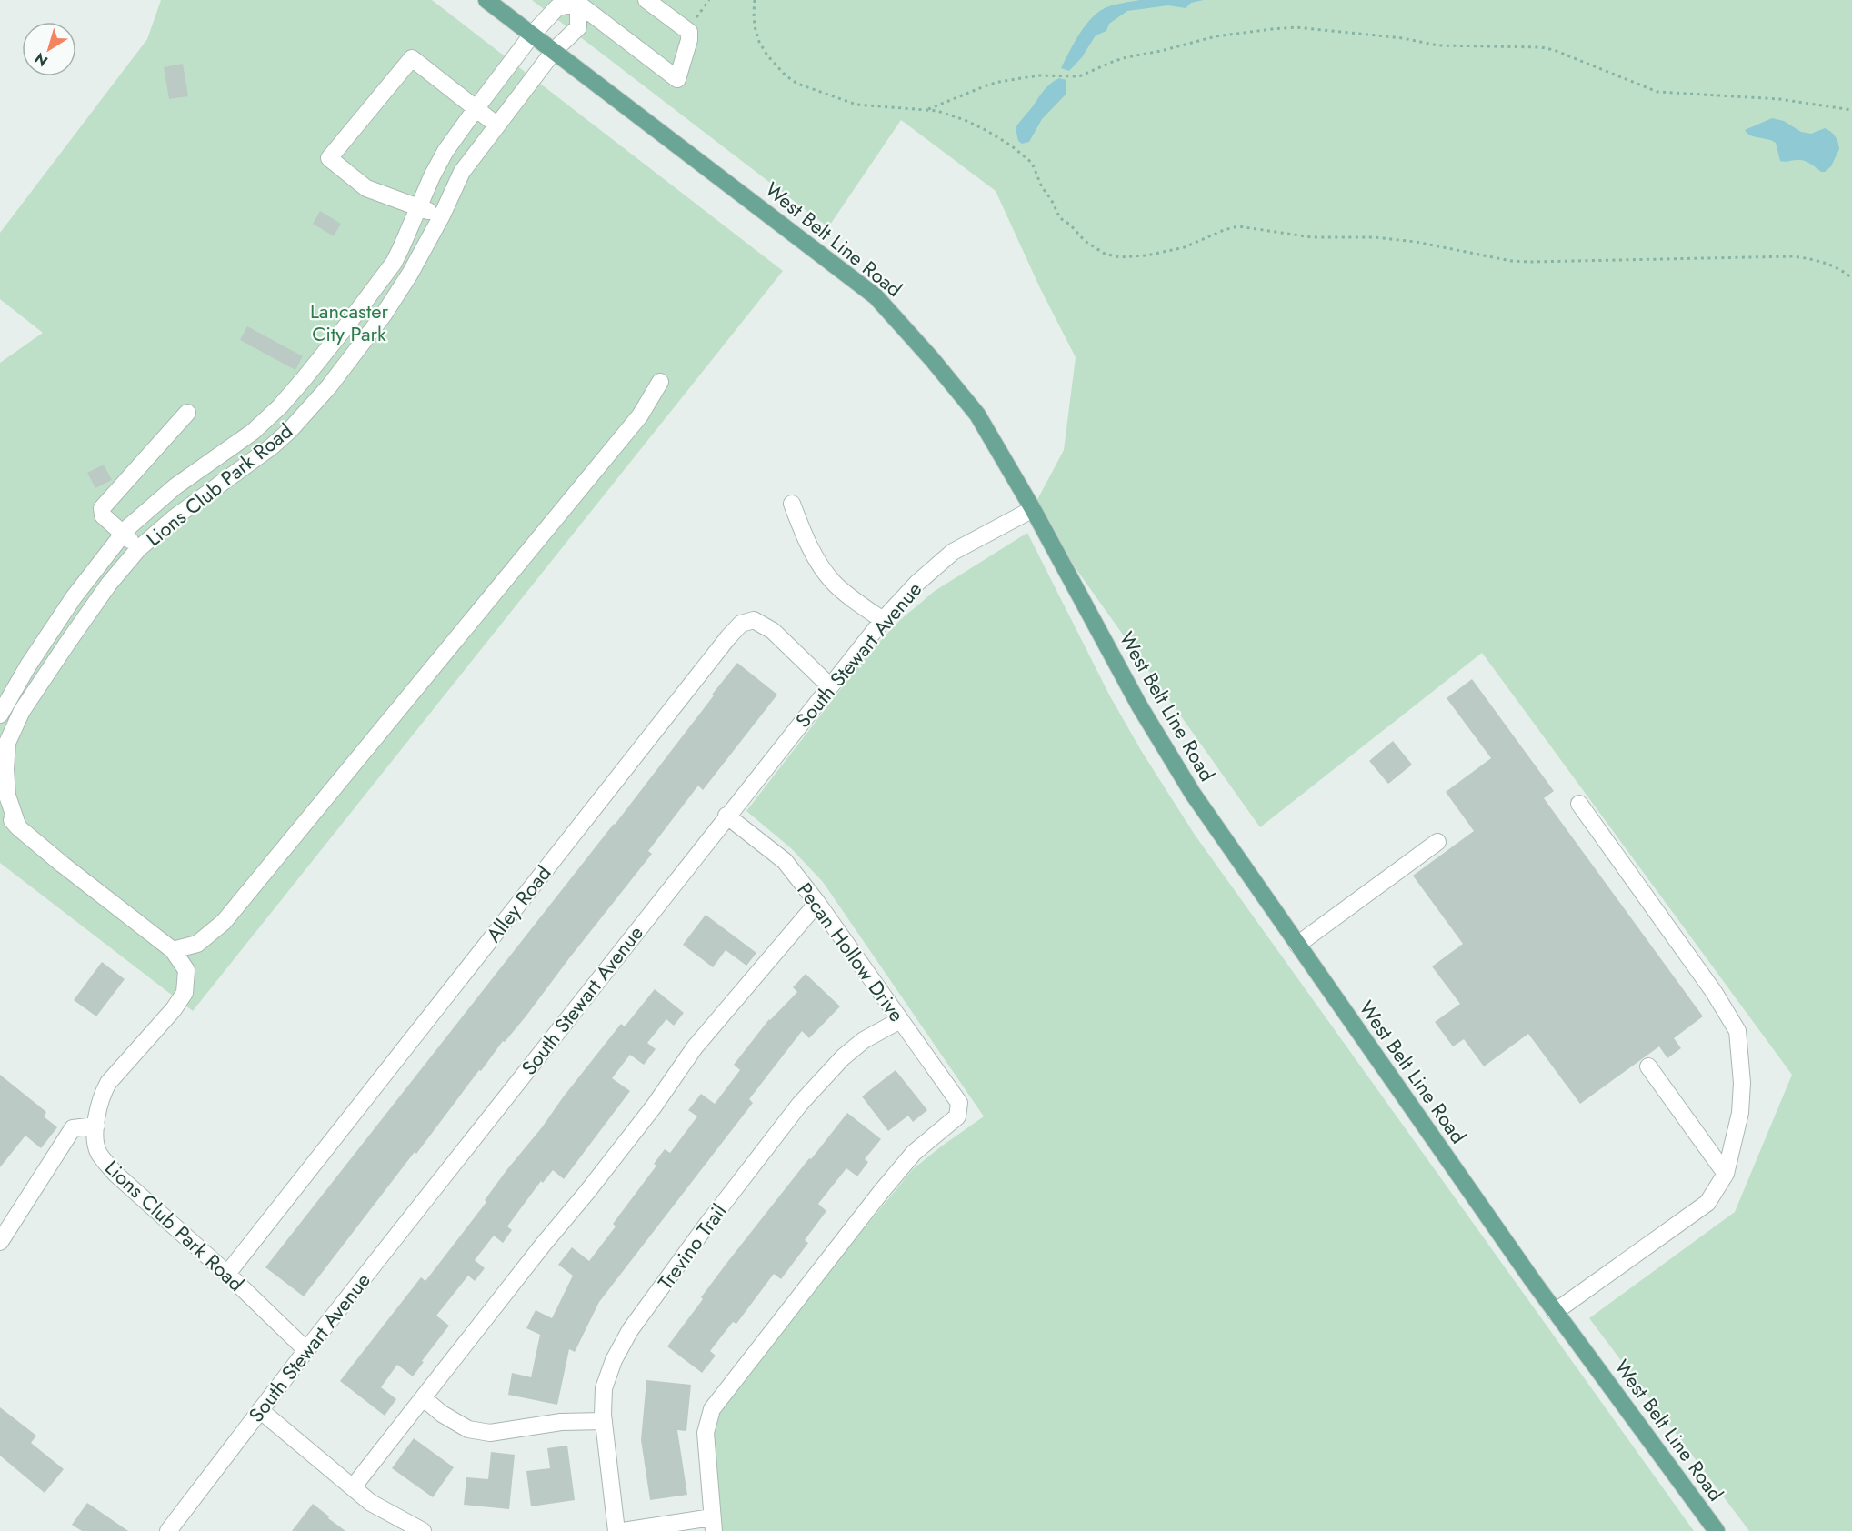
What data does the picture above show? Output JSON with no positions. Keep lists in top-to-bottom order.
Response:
{
  "streets": {
    "main road": ["West Belt Line Road"],
    "street": [
      "Lions Club Park Road",
      "South Stewart Avenue",
      "Alley Road",
      "Pecan Hollow Drive",
      "Trevino Trail"
    ]
  },
  "crossings": [
    ["West Belt Line Road", "Lions Club Park Road"],
    ["West Belt Line Road", "South Stewart Avenue"],
    ["Lions Club Park Road", "South Stewart Avenue"],
    ["Lions Club Park Road", "Alley Road"],
    ["South Stewart Avenue", "Alley Road"],
    ["South Stewart Avenue", "Pecan Hollow Drive"],
    ["Pecan Hollow Drive", "Trevino Trail"]
  ],
  "parks": ["Lancaster City Park"],
  "north": "bottom left"
}
